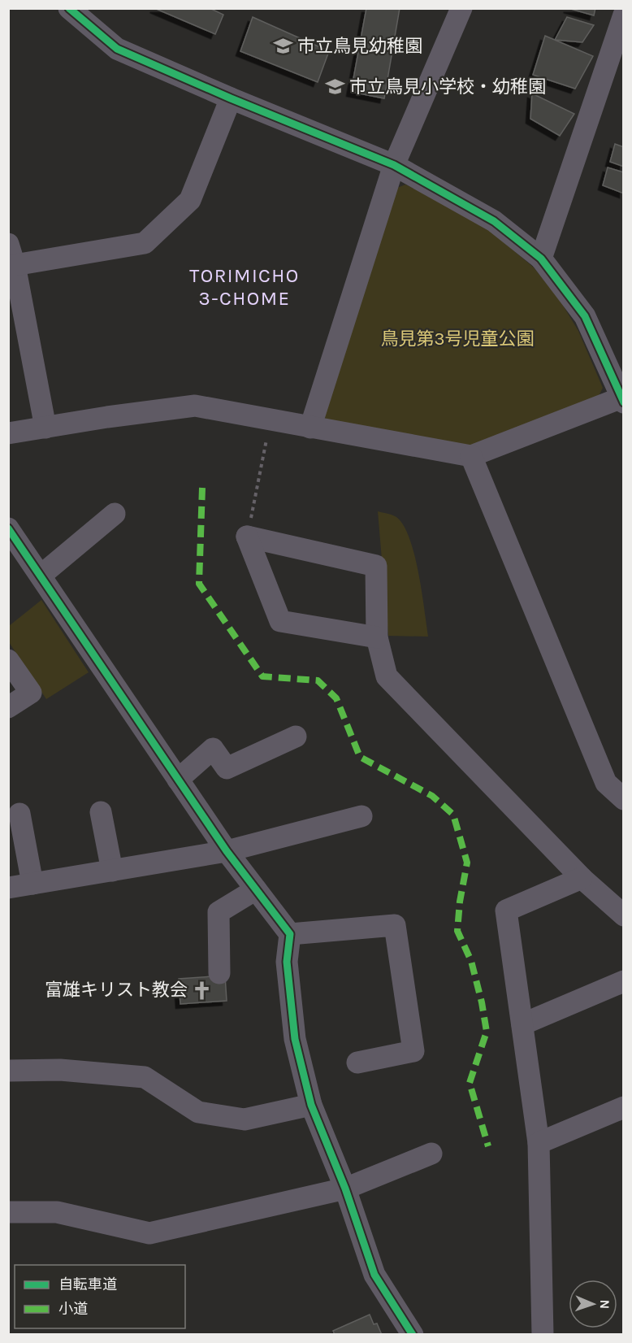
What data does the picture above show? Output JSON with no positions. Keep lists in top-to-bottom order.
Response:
{
  "districts": ["TORIMICHO 3-CHOME"],
  "parks": ["鳥見第3号児童公園"],
  "places": {
    "school or university": ["市立鳥見幼稚園", "市立鳥見小学校・幼稚園"],
    "church": ["富雄キリスト教会"]
  },
  "legend": ["自転車道", "小道"],
  "north": "right"
}
